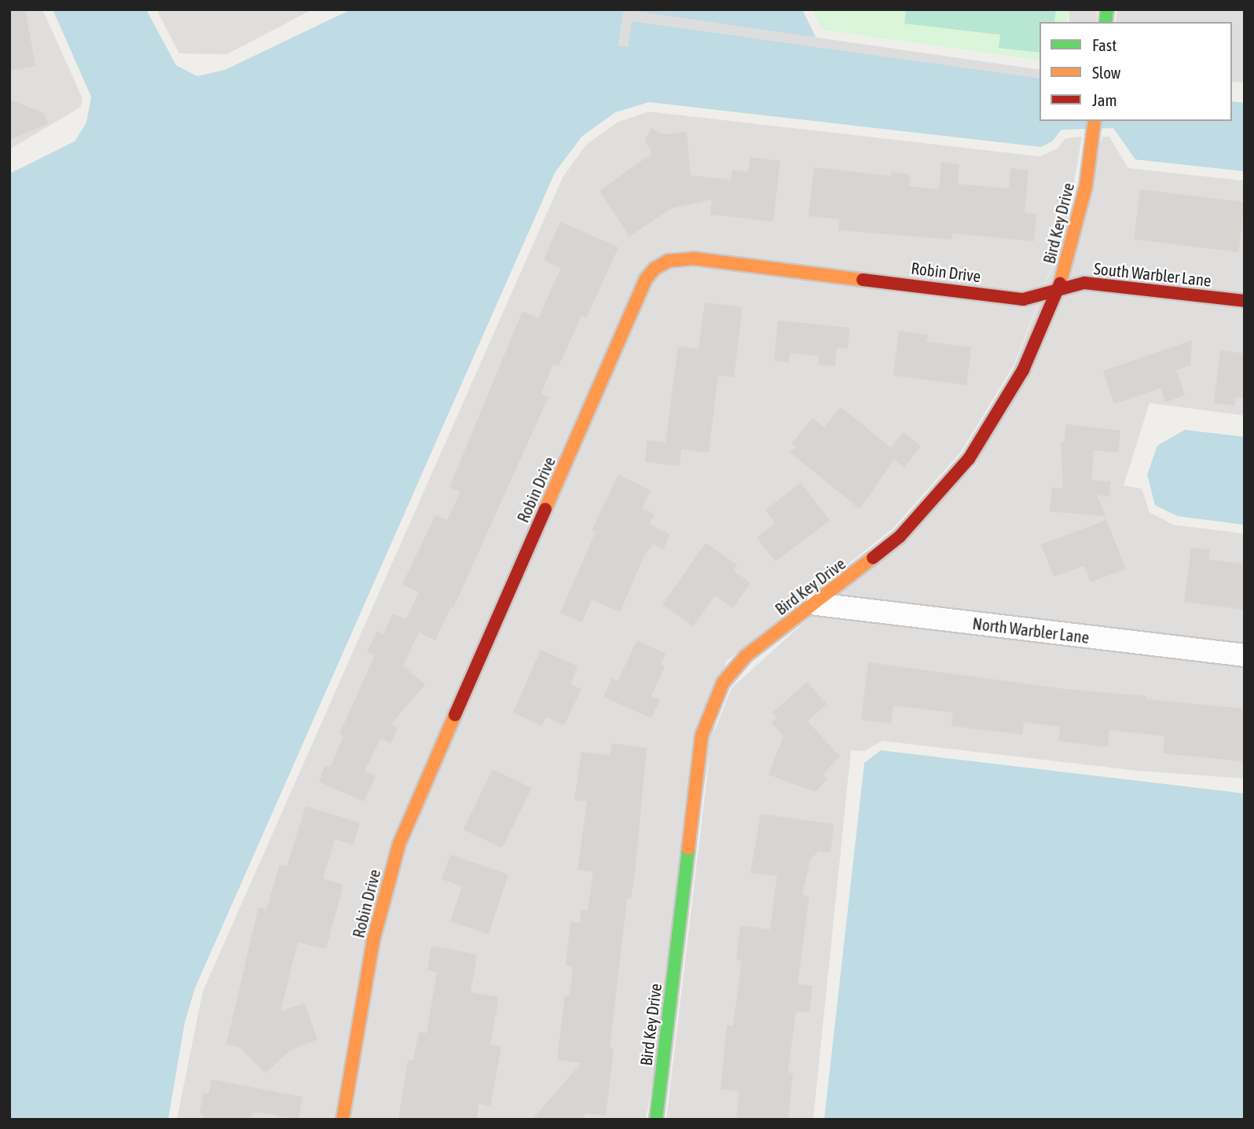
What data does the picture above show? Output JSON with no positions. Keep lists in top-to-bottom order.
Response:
{
  "streets": {
    "street": [
      "Bird Key Drive",
      "Robin Drive",
      "South Warbler Lane",
      "North Warbler Lane"
    ]
  },
  "crossings": [
    ["Bird Key Drive", "Robin Drive"],
    ["Bird Key Drive", "South Warbler Lane"],
    ["Bird Key Drive", "North Warbler Lane"],
    ["Robin Drive", "South Warbler Lane"]
  ],
  "legend": ["Fast", "Slow", "Jam"]
}
